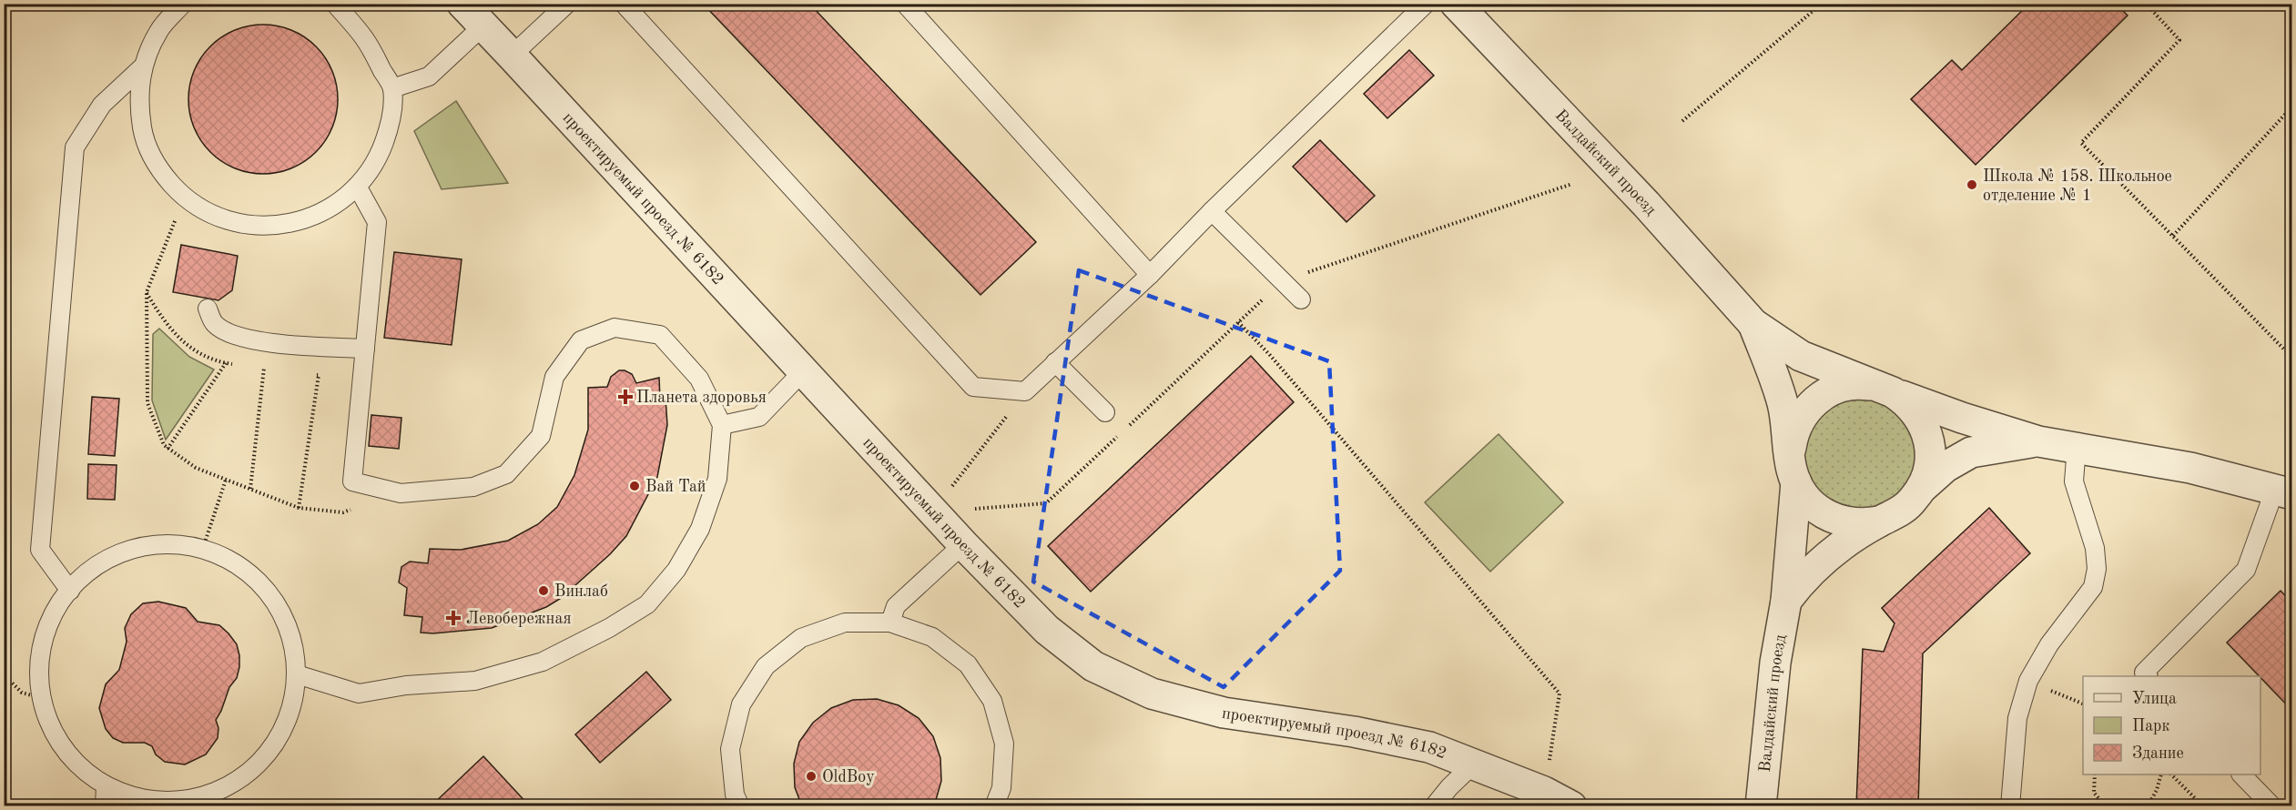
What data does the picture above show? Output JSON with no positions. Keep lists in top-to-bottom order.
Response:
{
  "streets": {
    "street": ["Валдайский проезд", "проектируемый проезд № 6182"]
  },
  "places": {
    "other": [
      "Школа № 158. Школьное отделение № 1",
      "Вай Тай",
      "Винлаб",
      "OldBoy"
    ],
    "health": ["Планета здоровья", "Левобережная"]
  },
  "legend": ["Улица", "Парк", "Здание"]
}
